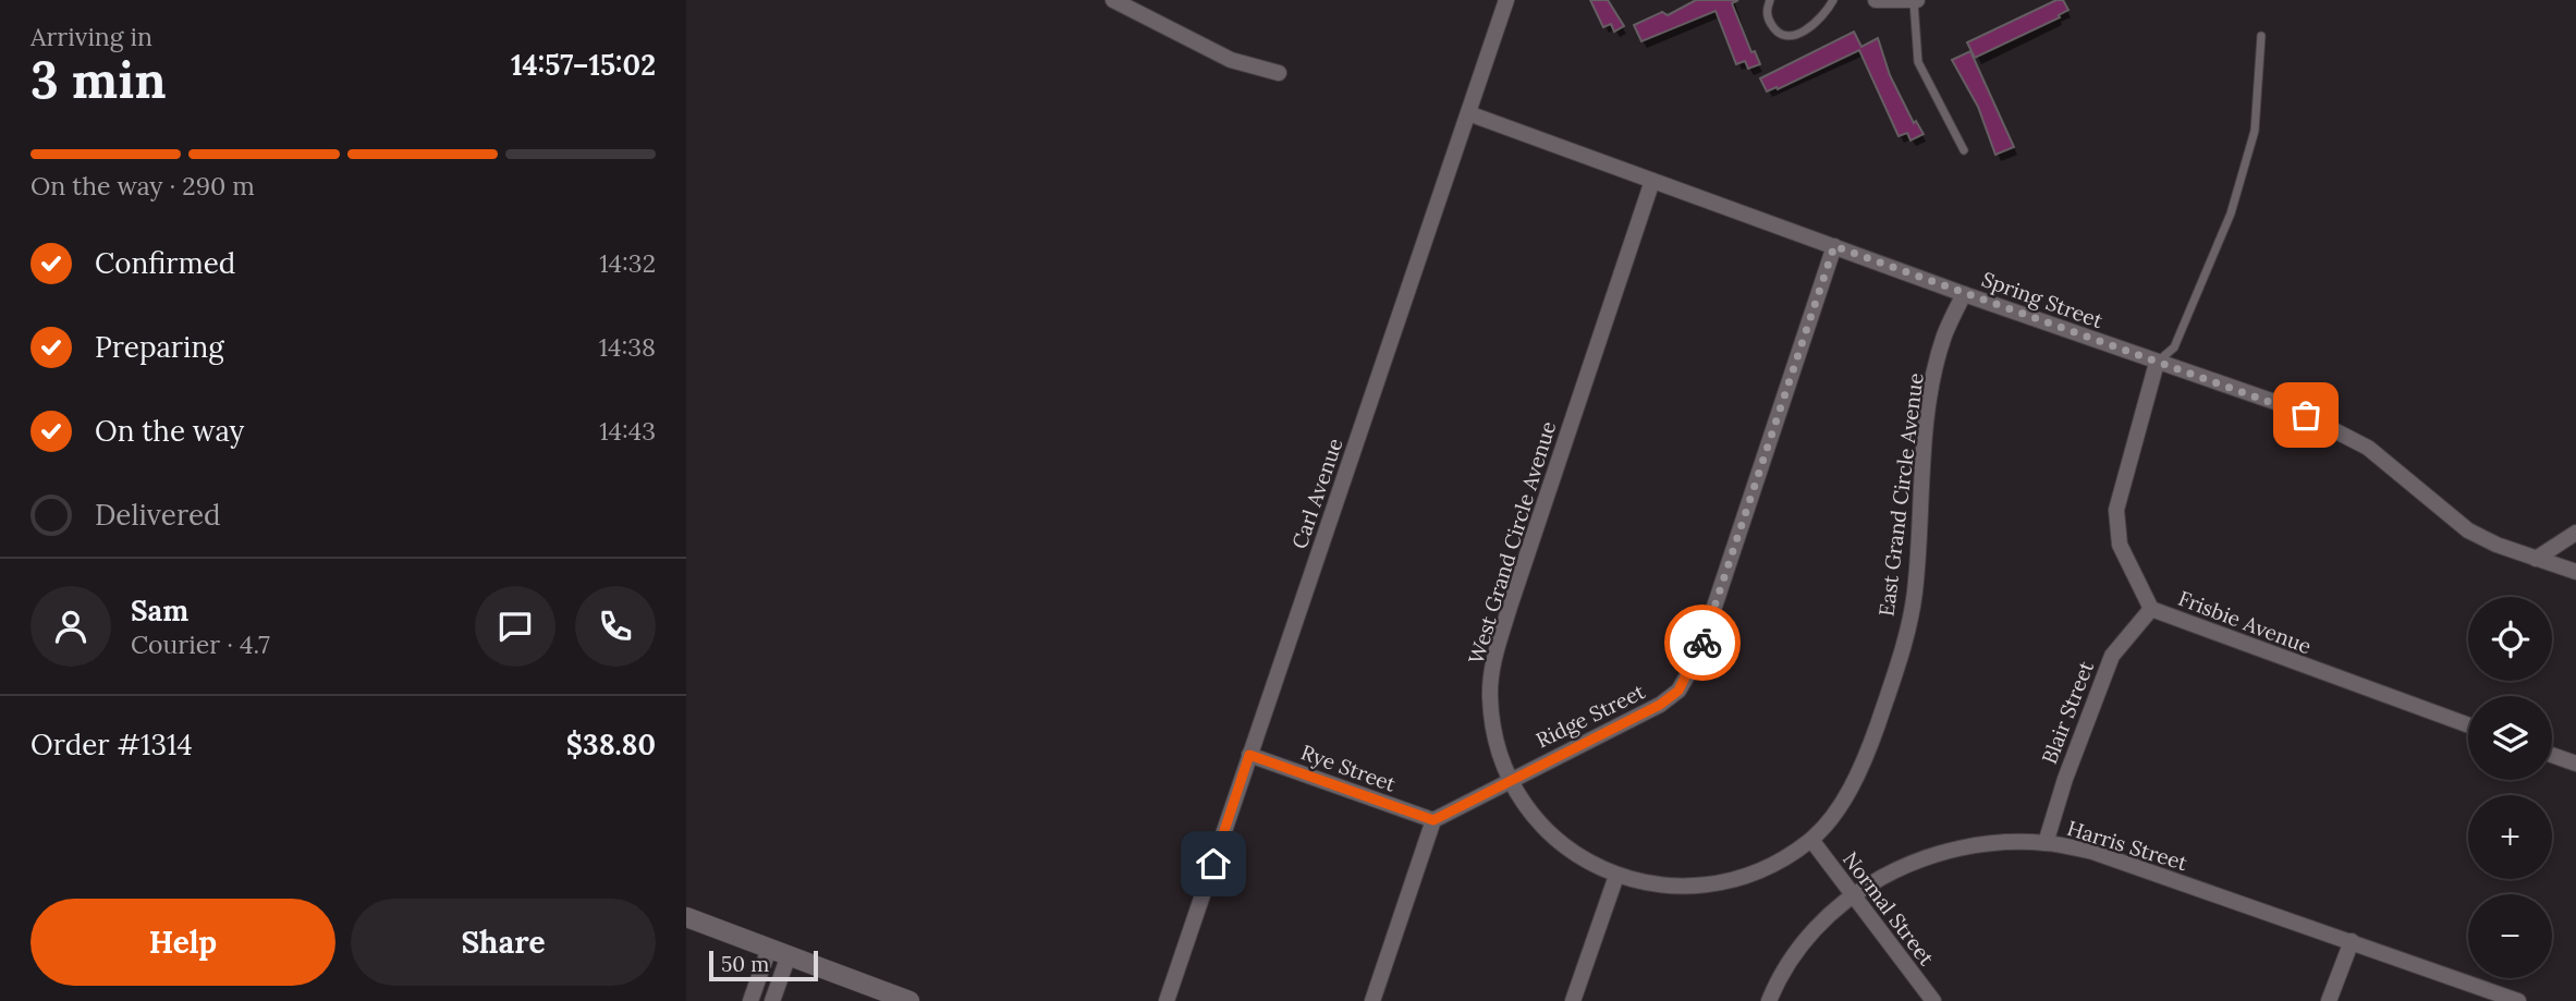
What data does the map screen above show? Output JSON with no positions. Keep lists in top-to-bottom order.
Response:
{
  "streets": {
    "street": [
      "Spring Street",
      "Carl Avenue",
      "East Grand Circle Avenue",
      "West Grand Circle Avenue",
      "Frisbie Avenue",
      "Blair Street",
      "Ridge Street",
      "Rye Street",
      "Harris Street",
      "Normal Street"
    ]
  },
  "crossings": [
    ["Spring Street", "Carl Avenue"],
    ["Spring Street", "East Grand Circle Avenue"],
    ["Spring Street", "West Grand Circle Avenue"],
    ["Spring Street", "Frisbie Avenue"],
    ["Spring Street", "Ridge Street"],
    ["Carl Avenue", "Rye Street"],
    ["East Grand Circle Avenue", "West Grand Circle Avenue"],
    ["East Grand Circle Avenue", "Normal Street"],
    ["West Grand Circle Avenue", "Ridge Street"],
    ["Frisbie Avenue", "Blair Street"],
    ["Blair Street", "Harris Street"],
    ["Ridge Street", "Rye Street"],
    ["Harris Street", "Normal Street"]
  ],
  "scale_bar": "50 m",
  "page": {
    "heading": ["3 min", "Arriving in", "14:57–15:02"],
    "panel": [
      "Sam",
      "Courier · 4.7",
      "Order #1314",
      "$38.80"
    ],
    "bar": "On the way · 290 m",
    "list": [
      ["Confirmed", "14:32"],
      ["Preparing", "14:38"],
      ["On the way", "14:43"],
      "Delivered"
    ],
    "map_buttons": ["+", "−"],
    "buttons": ["Help", "Share"],
    "scale": "50 m"
  }
}
